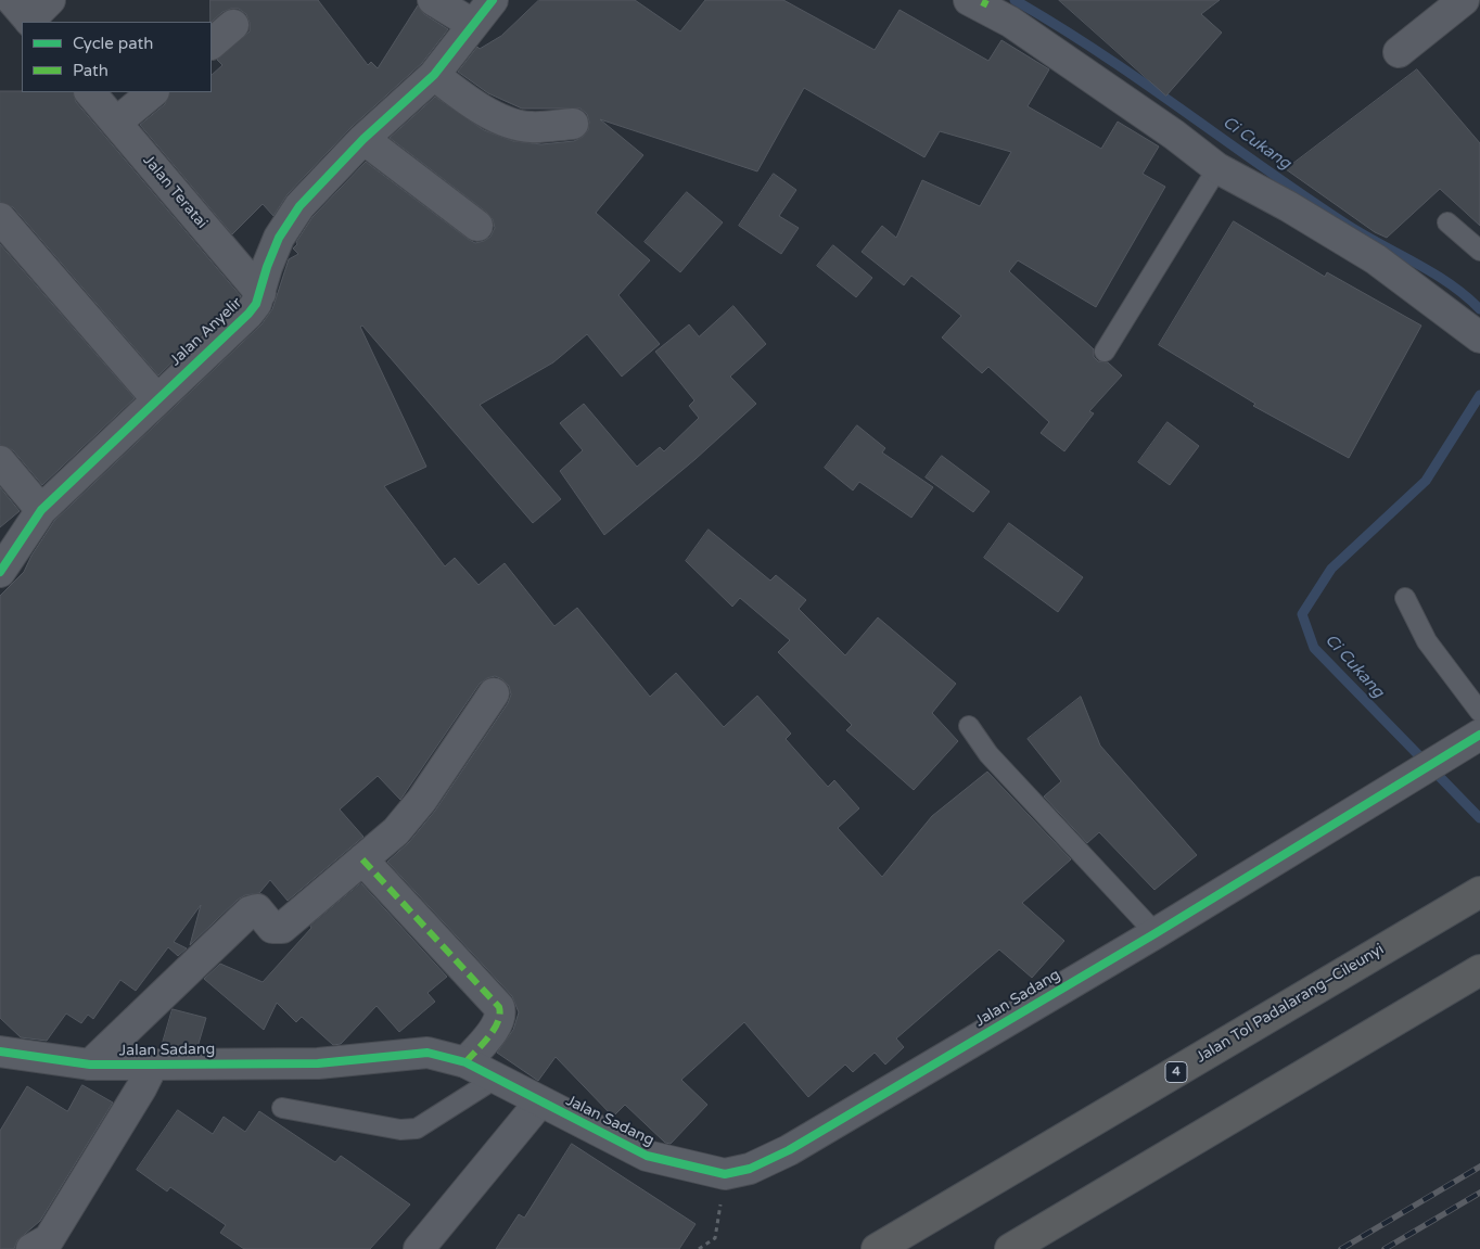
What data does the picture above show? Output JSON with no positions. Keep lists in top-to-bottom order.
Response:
{
  "streets": {
    "highway": ["Jalan Tol Padalarang–Cileunyi", "4"],
    "street": ["Jalan Teratai", "Jalan Anyelir", "Jalan Sadang"]
  },
  "crossings": [
    ["Jalan Teratai", "Jalan Anyelir"]
  ],
  "water": ["Ci Cukang"],
  "legend": ["Cycle path", "Path"]
}
